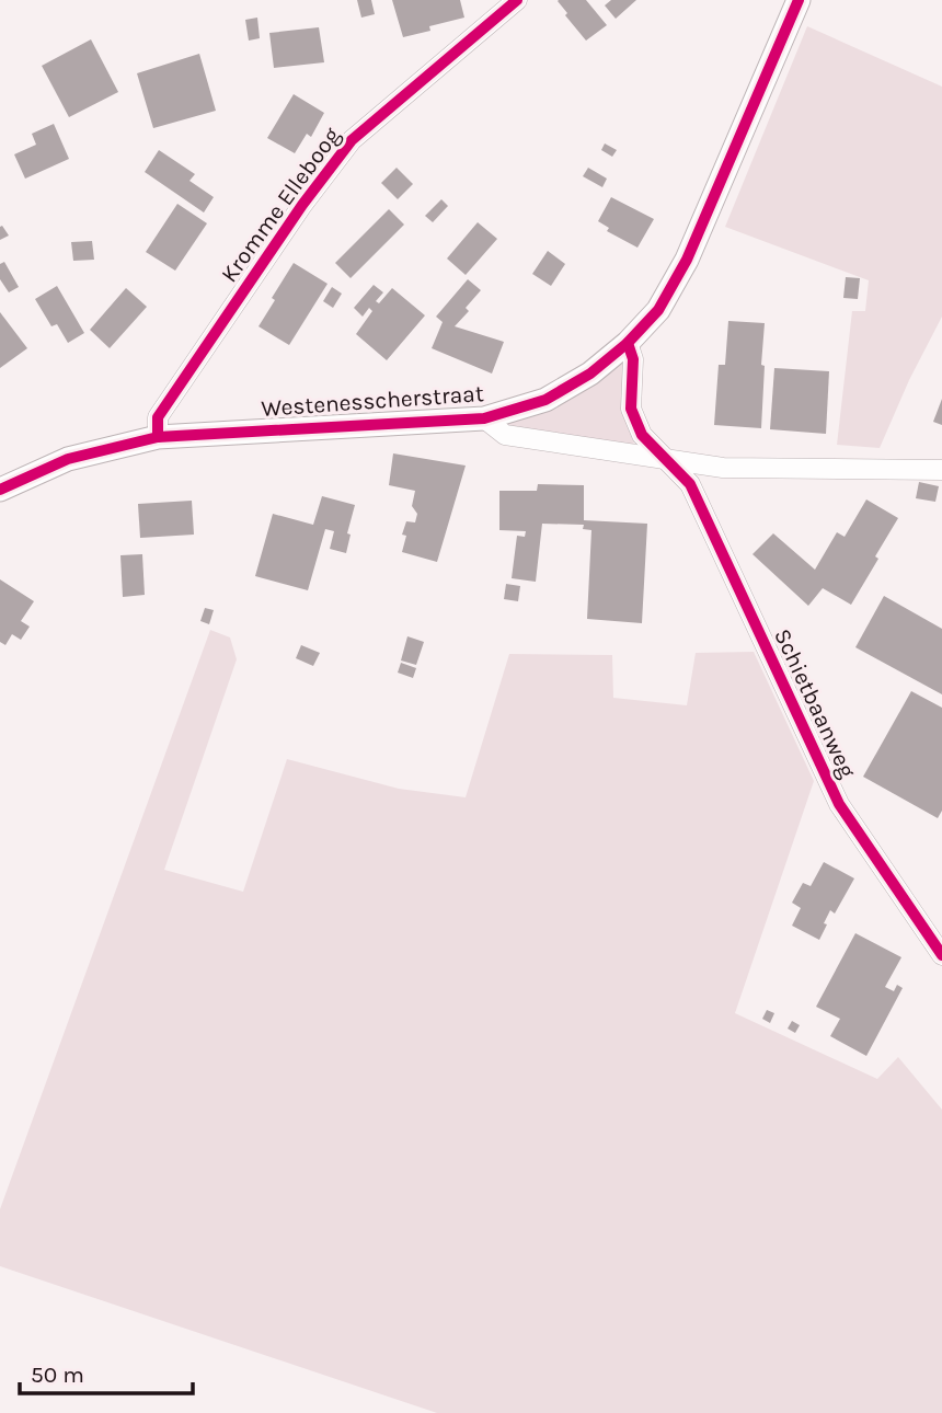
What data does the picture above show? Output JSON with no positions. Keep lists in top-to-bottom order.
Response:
{
  "streets": {
    "street": ["Kromme Elleboog", "Westenesscherstraat", "Schietbaanweg"]
  },
  "crossings": [
    ["Kromme Elleboog", "Westenesscherstraat"],
    ["Westenesscherstraat", "Schietbaanweg"]
  ],
  "scale_bar": "50 m"
}
